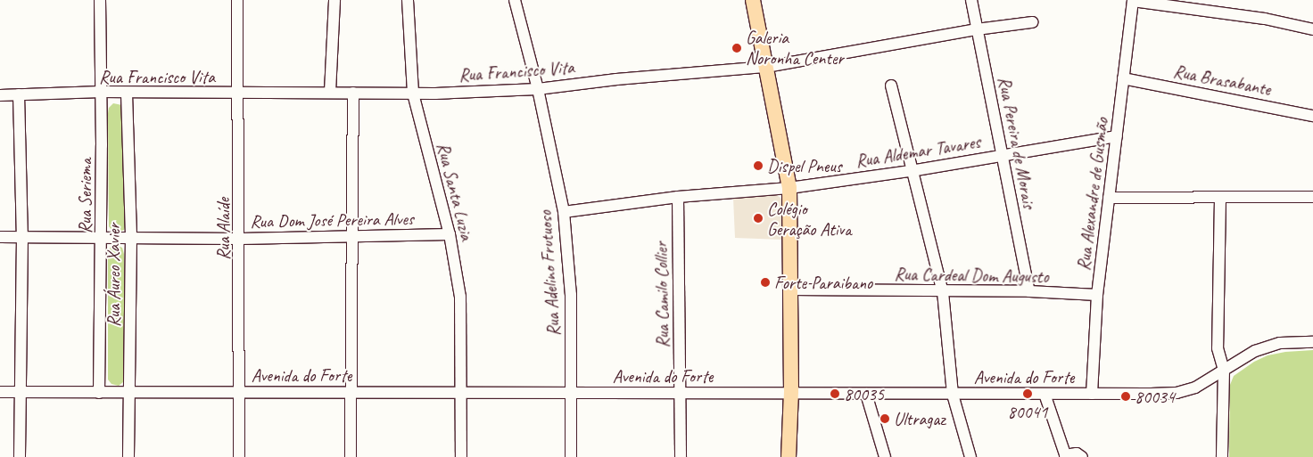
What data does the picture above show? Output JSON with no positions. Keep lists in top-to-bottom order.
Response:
{
  "streets": {
    "street": [
      "Rua Francisco Vita",
      "Rua Brasabante",
      "Rua Pereira de Morais",
      "Rua Aldemar Tavares",
      "Rua Santa Luzia",
      "Rua Alexandre de Gusmão",
      "Rua Seriema",
      "Rua Dom José Pereira Alves",
      "Rua Alaíde",
      "Rua Adelino Frutuoso",
      "Rua Áureo Xavier",
      "Rua Cardeal Dom Augusto",
      "Rua Camilo Collier",
      "Avenida do Forte"
    ]
  },
  "crossings": [
    ["Rua Francisco Vita", "Rua Pereira de Morais"],
    ["Rua Francisco Vita", "Rua Santa Luzia"],
    ["Rua Francisco Vita", "Rua Seriema"],
    ["Rua Francisco Vita", "Rua Alaíde"],
    ["Rua Francisco Vita", "Rua Adelino Frutuoso"],
    ["Rua Francisco Vita", "Rua Áureo Xavier"],
    ["Rua Brasabante", "Rua Alexandre de Gusmão"],
    ["Rua Pereira de Morais", "Rua Aldemar Tavares"],
    ["Rua Pereira de Morais", "Rua Cardeal Dom Augusto"],
    ["Rua Aldemar Tavares", "Rua Alexandre de Gusmão"],
    ["Rua Aldemar Tavares", "Rua Adelino Frutuoso"],
    ["Rua Aldemar Tavares", "Rua Camilo Collier"],
    ["Rua Santa Luzia", "Rua Dom José Pereira Alves"],
    ["Rua Santa Luzia", "Avenida do Forte"],
    ["Rua Alexandre de Gusmão", "Rua Cardeal Dom Augusto"],
    ["Rua Alexandre de Gusmão", "Avenida do Forte"],
    ["Rua Seriema", "Rua Dom José Pereira Alves"],
    ["Rua Seriema", "Avenida do Forte"],
    ["Rua Dom José Pereira Alves", "Rua Alaíde"],
    ["Rua Dom José Pereira Alves", "Rua Áureo Xavier"],
    ["Rua Alaíde", "Avenida do Forte"],
    ["Rua Adelino Frutuoso", "Avenida do Forte"],
    ["Rua Áureo Xavier", "Avenida do Forte"],
    ["Rua Camilo Collier", "Avenida do Forte"]
  ],
  "places": [
    "Galeria Noronha Center",
    "Dispel Pneus",
    "Colégio Geração Ativa",
    "Forte Paraibano",
    "80035",
    "80041",
    "80034",
    "Ultragaz"
  ]
}
